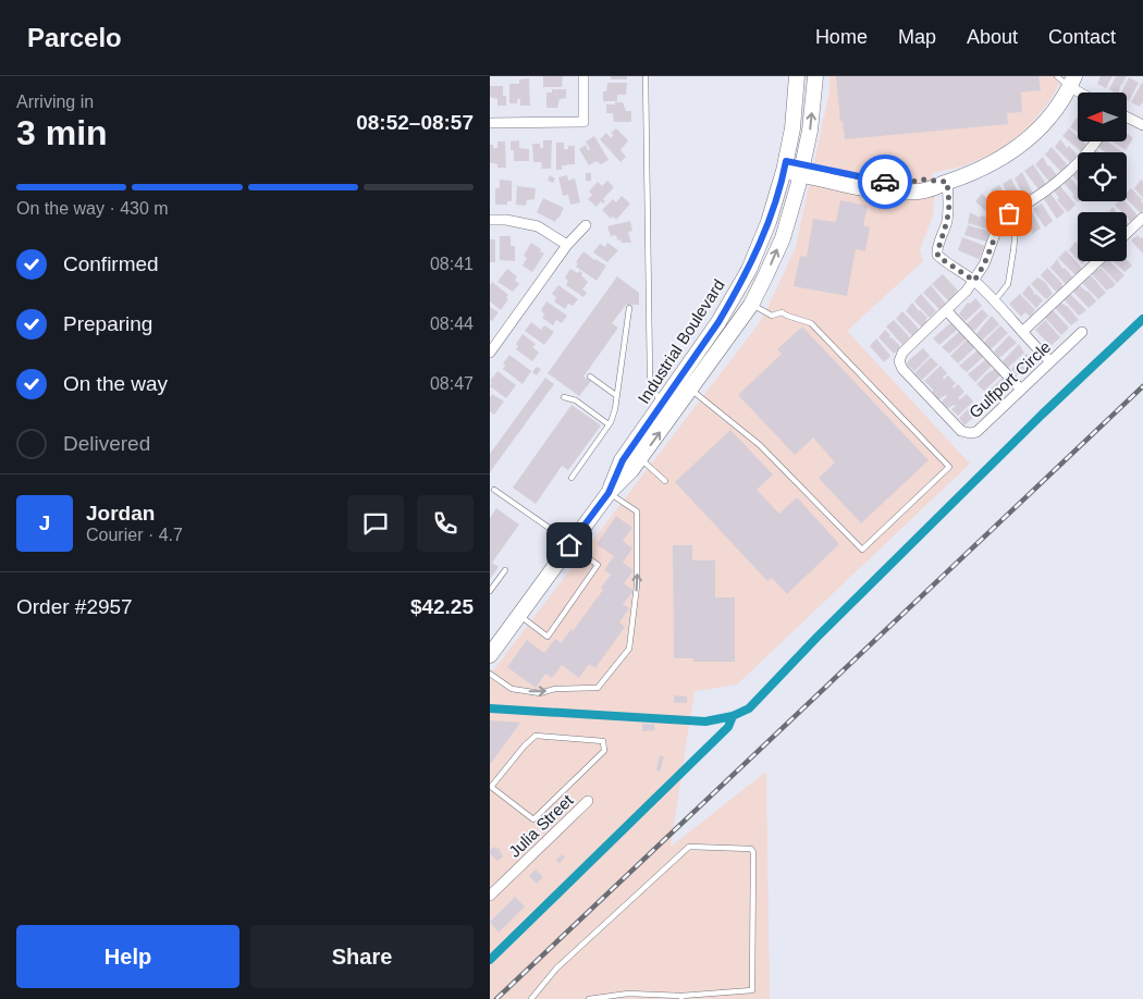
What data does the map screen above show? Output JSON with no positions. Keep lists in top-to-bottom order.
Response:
{
  "streets": {
    "main road": ["Industrial Boulevard"],
    "street": ["Gulfport Circle", "Julia Street"]
  },
  "north": "left",
  "page": {
    "header": "Parcelo",
    "nav": [
      "Home",
      "Map",
      "About",
      "Contact"
    ],
    "heading": ["3 min", "Arriving in", "08:52–08:57"],
    "panel": [
      "Jordan",
      "Courier · 4.7",
      "Order #2957",
      "$42.25"
    ],
    "bar": "On the way · 430 m",
    "list": [
      ["Confirmed", "08:41"],
      ["Preparing", "08:44"],
      ["On the way", "08:47"],
      "Delivered"
    ],
    "round": "J",
    "buttons": ["Help", "Share"]
  }
}
